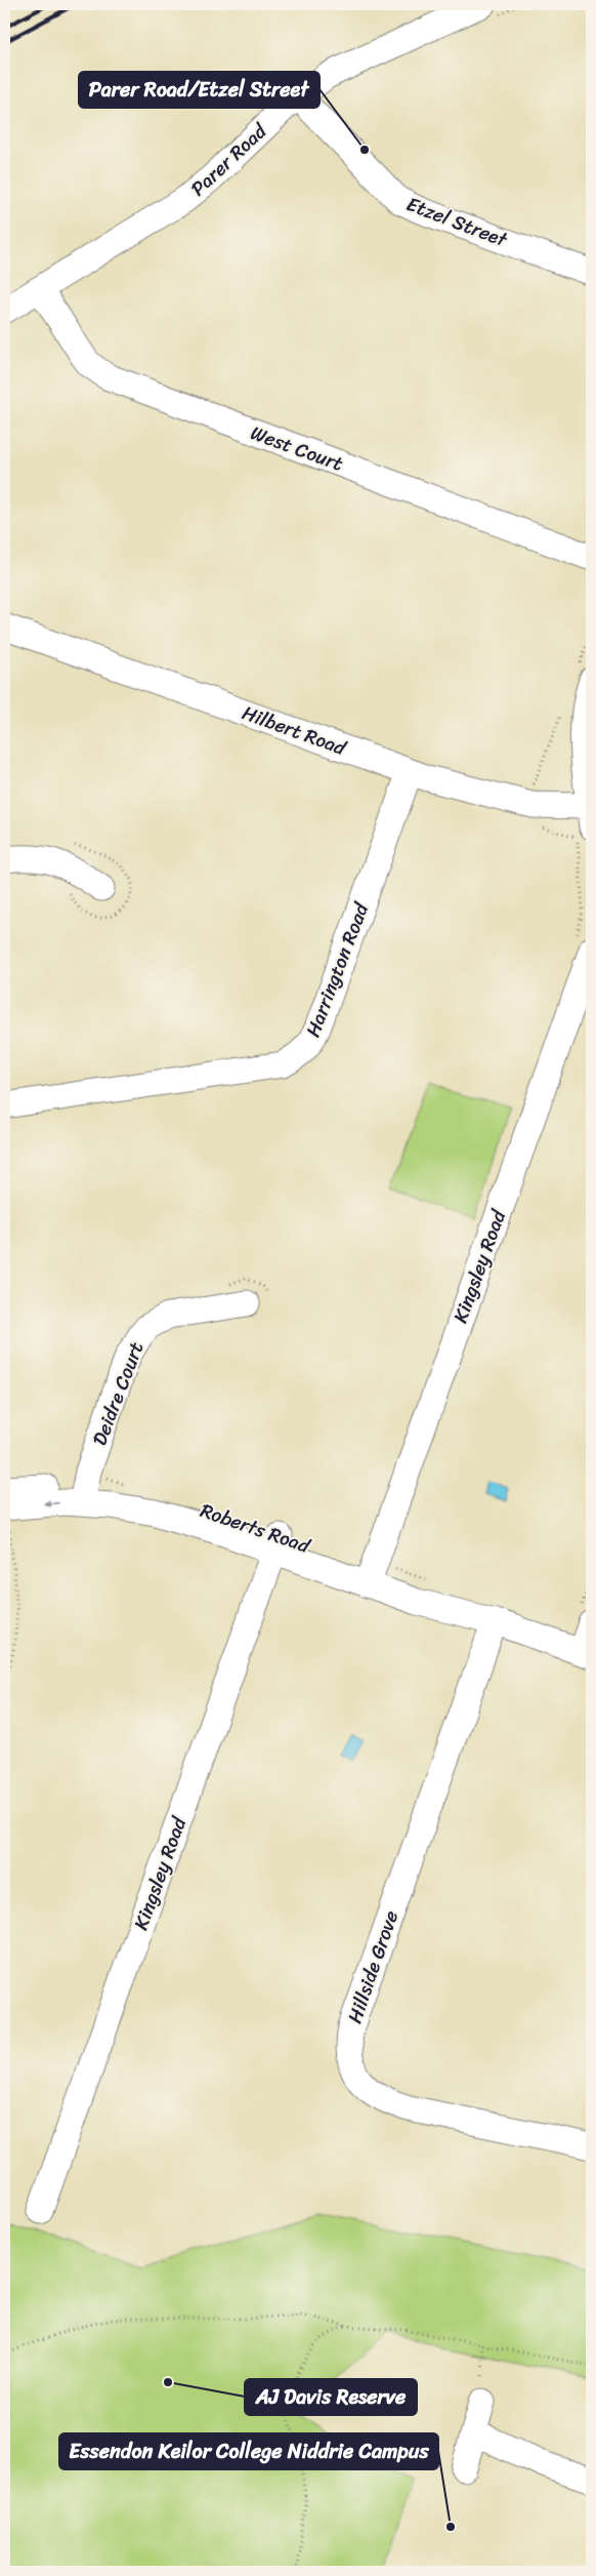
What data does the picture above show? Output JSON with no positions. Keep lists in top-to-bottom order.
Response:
{
  "streets": {
    "street": [
      "Parer Road",
      "Etzel Street",
      "West Court",
      "Hilbert Road",
      "Harrington Road",
      "Kingsley Road",
      "Deidre Court",
      "Roberts Road",
      "Hillside Grove"
    ]
  },
  "crossings": [
    ["Parer Road", "Etzel Street"],
    ["Parer Road", "West Court"],
    ["Hilbert Road", "Harrington Road"],
    ["Kingsley Road", "Roberts Road"],
    ["Deidre Court", "Roberts Road"],
    ["Roberts Road", "Hillside Grove"]
  ],
  "places": ["Parer Road/Etzel Street", "AJ Davis Reserve", "Essendon Keilor College Niddrie Campus"]
}
